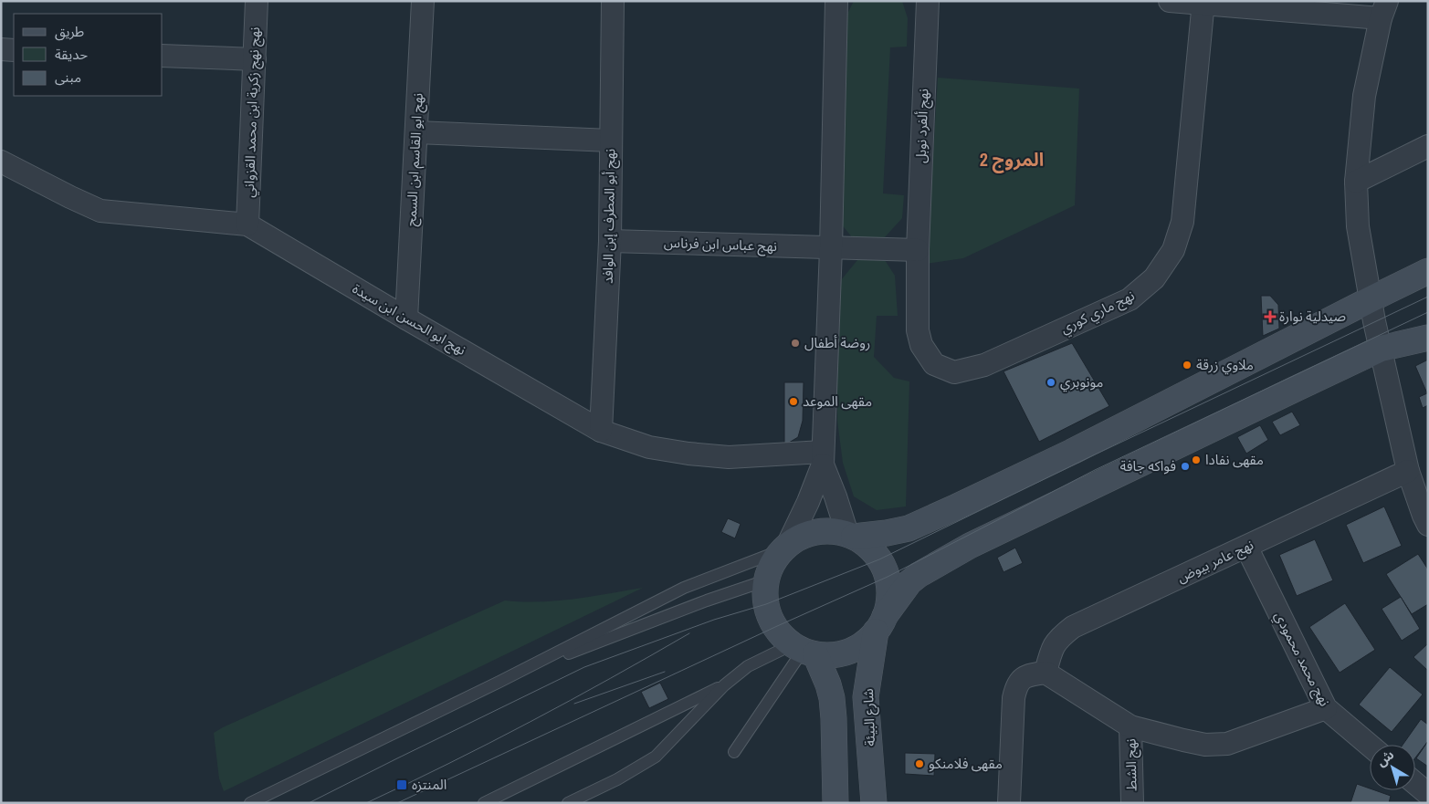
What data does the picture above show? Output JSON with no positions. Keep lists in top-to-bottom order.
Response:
{
  "streets": {
    "street": [
      "نهج نهج زكرية ابن محمد القزواني",
      "نهج ألفرد نوبل",
      "نهج ابو القاسم ابن السمح",
      "نهج أبو المطرف إبن الوافد",
      "نهج عباس ابن فرناس",
      "نهج ماري كوري",
      "نهج ابو الحسن ابن سيدة",
      "نهج عامر بيوض",
      "نهج محمد محمودي",
      "شارع البيئة",
      "نهج الشط"
    ]
  },
  "crossings": [
    ["نهج نهج زكرية ابن محمد القزواني", "نهج ابو الحسن ابن سيدة"],
    ["نهج ألفرد نوبل", "نهج ماري كوري"],
    ["نهج ابو القاسم ابن السمح", "نهج ابو الحسن ابن سيدة"],
    ["نهج أبو المطرف إبن الوافد", "نهج عباس ابن فرناس"],
    ["نهج أبو المطرف إبن الوافد", "نهج ابو الحسن ابن سيدة"],
    ["نهج عامر بيوض", "نهج محمد محمودي"]
  ],
  "districts": ["المروج 2"],
  "places": {
    "health": ["صيدلية نوارة"],
    "other": [
      "روضة أطفال",
      "ملاوي زرقة",
      "مونوبري",
      "مقهى الموعد",
      "مقهى نفادا",
      "فواكه جافة",
      "مقهى فلامنكو"
    ],
    "transit": ["المنتزه"]
  },
  "legend": ["طريق", "حديقة", "مبنى"],
  "north": "top left"
}
